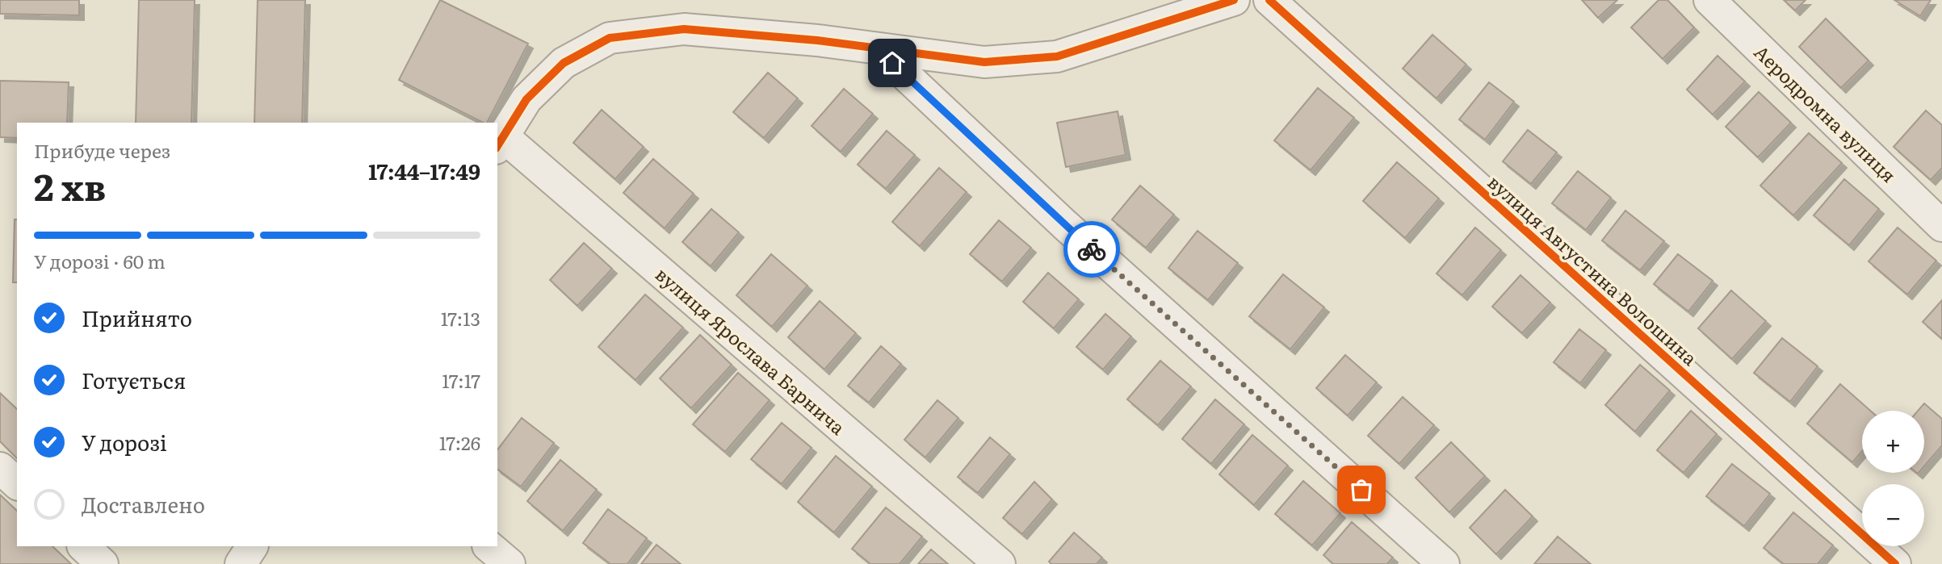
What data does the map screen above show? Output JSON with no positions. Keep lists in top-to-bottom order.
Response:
{
  "streets": {
    "street": ["Аеродромна вулиця", "вулиця Августина Волошина", "вулиця Ярослава Барнича"]
  },
  "page": {
    "heading": ["2 хв", "Прибуде через", "17:44–17:49"],
    "bar": "У дорозі · 60 m",
    "list": [
      ["Прийнято", "17:13"],
      ["Готується", "17:17"],
      ["У дорозі", "17:26"],
      "Доставлено"
    ],
    "map_buttons": ["+", "−"]
  }
}
